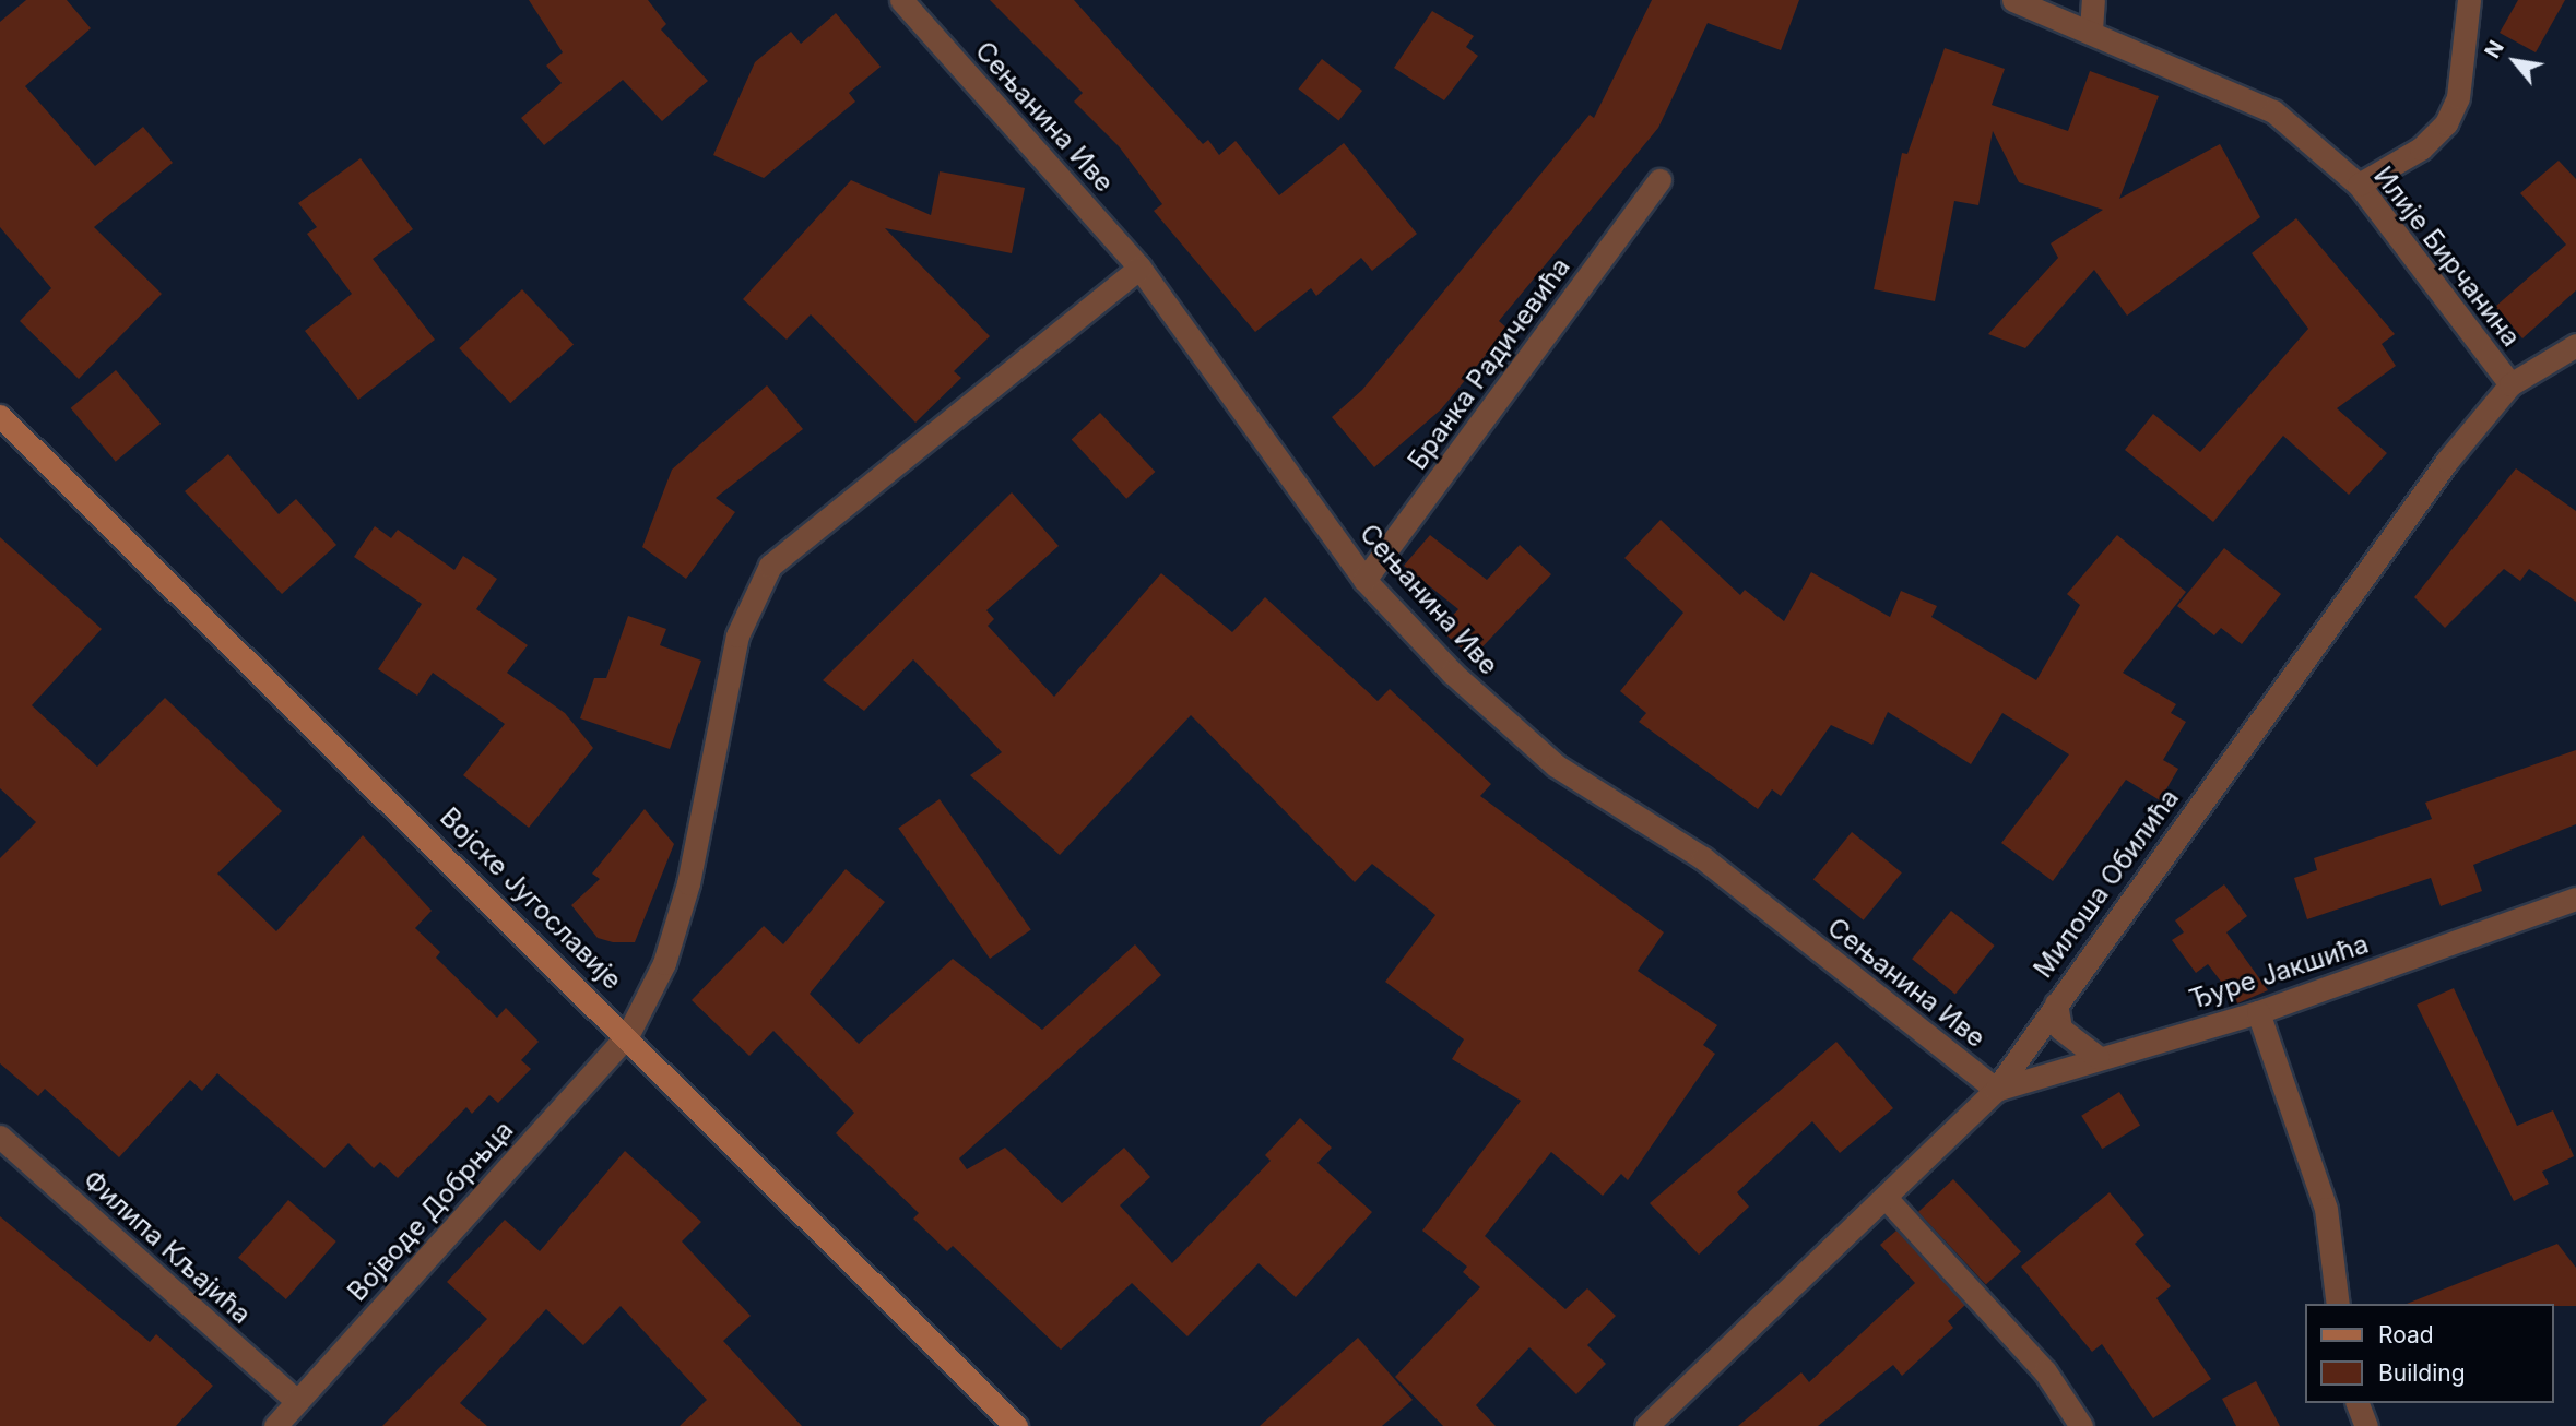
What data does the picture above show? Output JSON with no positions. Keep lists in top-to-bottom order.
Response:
{
  "streets": {
    "main road": ["Војске Југославије"],
    "street": [
      "Сењанина Иве",
      "Илије Бирчанина",
      "Бранка Радичевића",
      "Милоша Обилића",
      "Ђуре Јакшића",
      "Војводе Добрњца",
      "Филипа Кљајића"
    ]
  },
  "crossings": [
    ["Сењанина Иве", "Бранка Радичевића"],
    ["Сењанина Иве", "Милоша Обилића"],
    ["Сењанина Иве", "Ђуре Јакшића"],
    ["Сењанина Иве", "Војводе Добрњца"],
    ["Илије Бирчанина", "Милоша Обилића"],
    ["Милоша Обилића", "Ђуре Јакшића"],
    ["Војске Југославије", "Војводе Добрњца"],
    ["Војводе Добрњца", "Филипа Кљајића"]
  ],
  "legend": ["Road", "Building"],
  "north": "top left"
}
